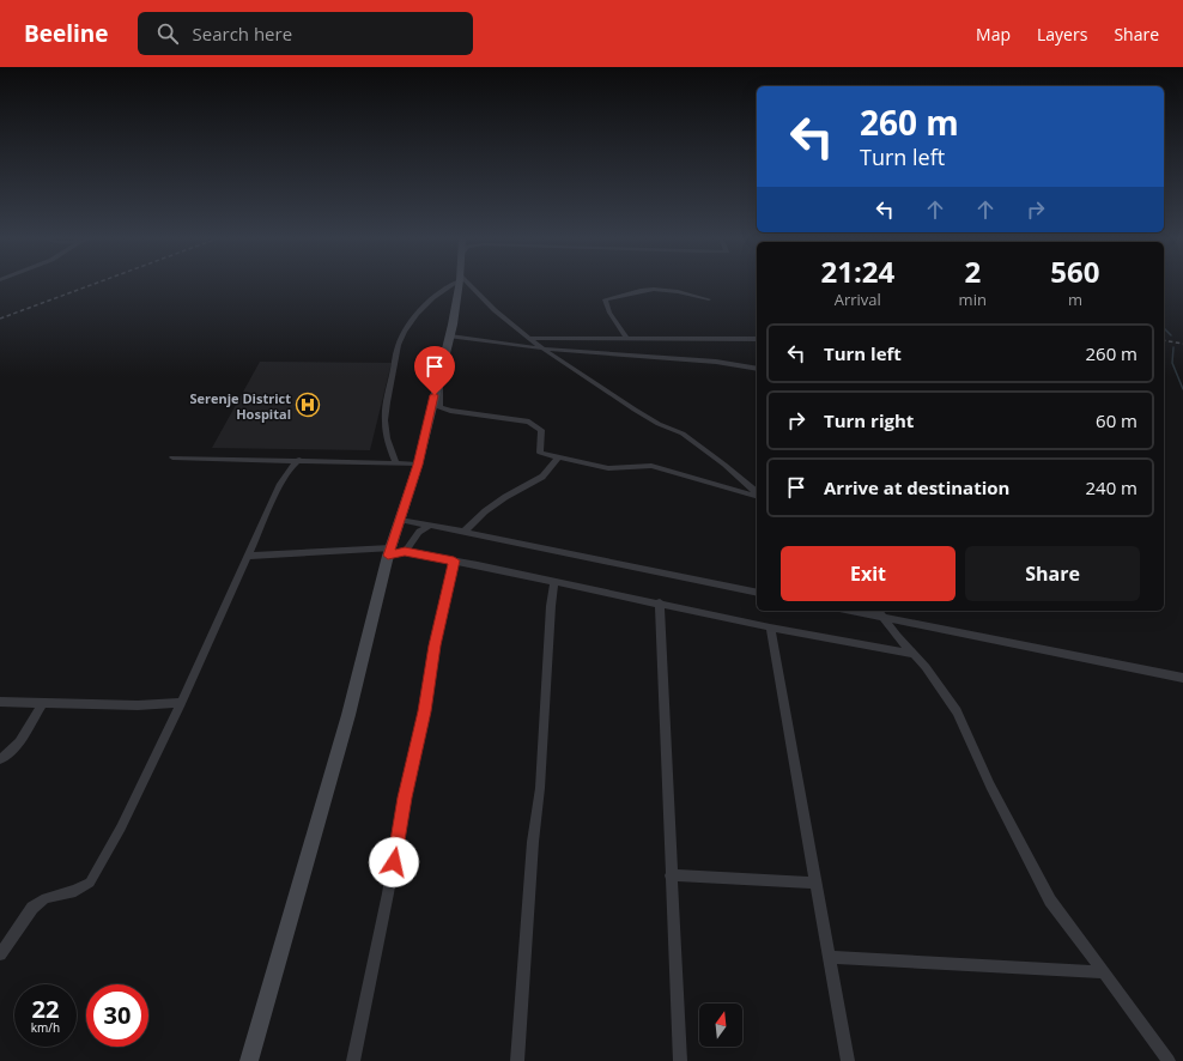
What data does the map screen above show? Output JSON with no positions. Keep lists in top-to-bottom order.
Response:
{
  "places": {
    "hospital": ["Serenje District Hospital"]
  },
  "north": "top",
  "page": {
    "header": "Beeline",
    "search": "Search here",
    "nav": ["Map", "Layers", "Share"],
    "turn": ["260 m", "Turn left"],
    "eta": [
      "21:24",
      "Arrival",
      "2",
      "min",
      "560",
      "m"
    ],
    "list": [
      {
        "name": "Turn left",
        "value": "260 m"
      },
      {
        "name": "Turn right",
        "value": "60 m"
      },
      {
        "name": "Arrive at destination",
        "value": "240 m"
      }
    ],
    "buttons": ["Exit", "Share"],
    "speed": "22 km/h",
    "limit": "30"
  }
}
